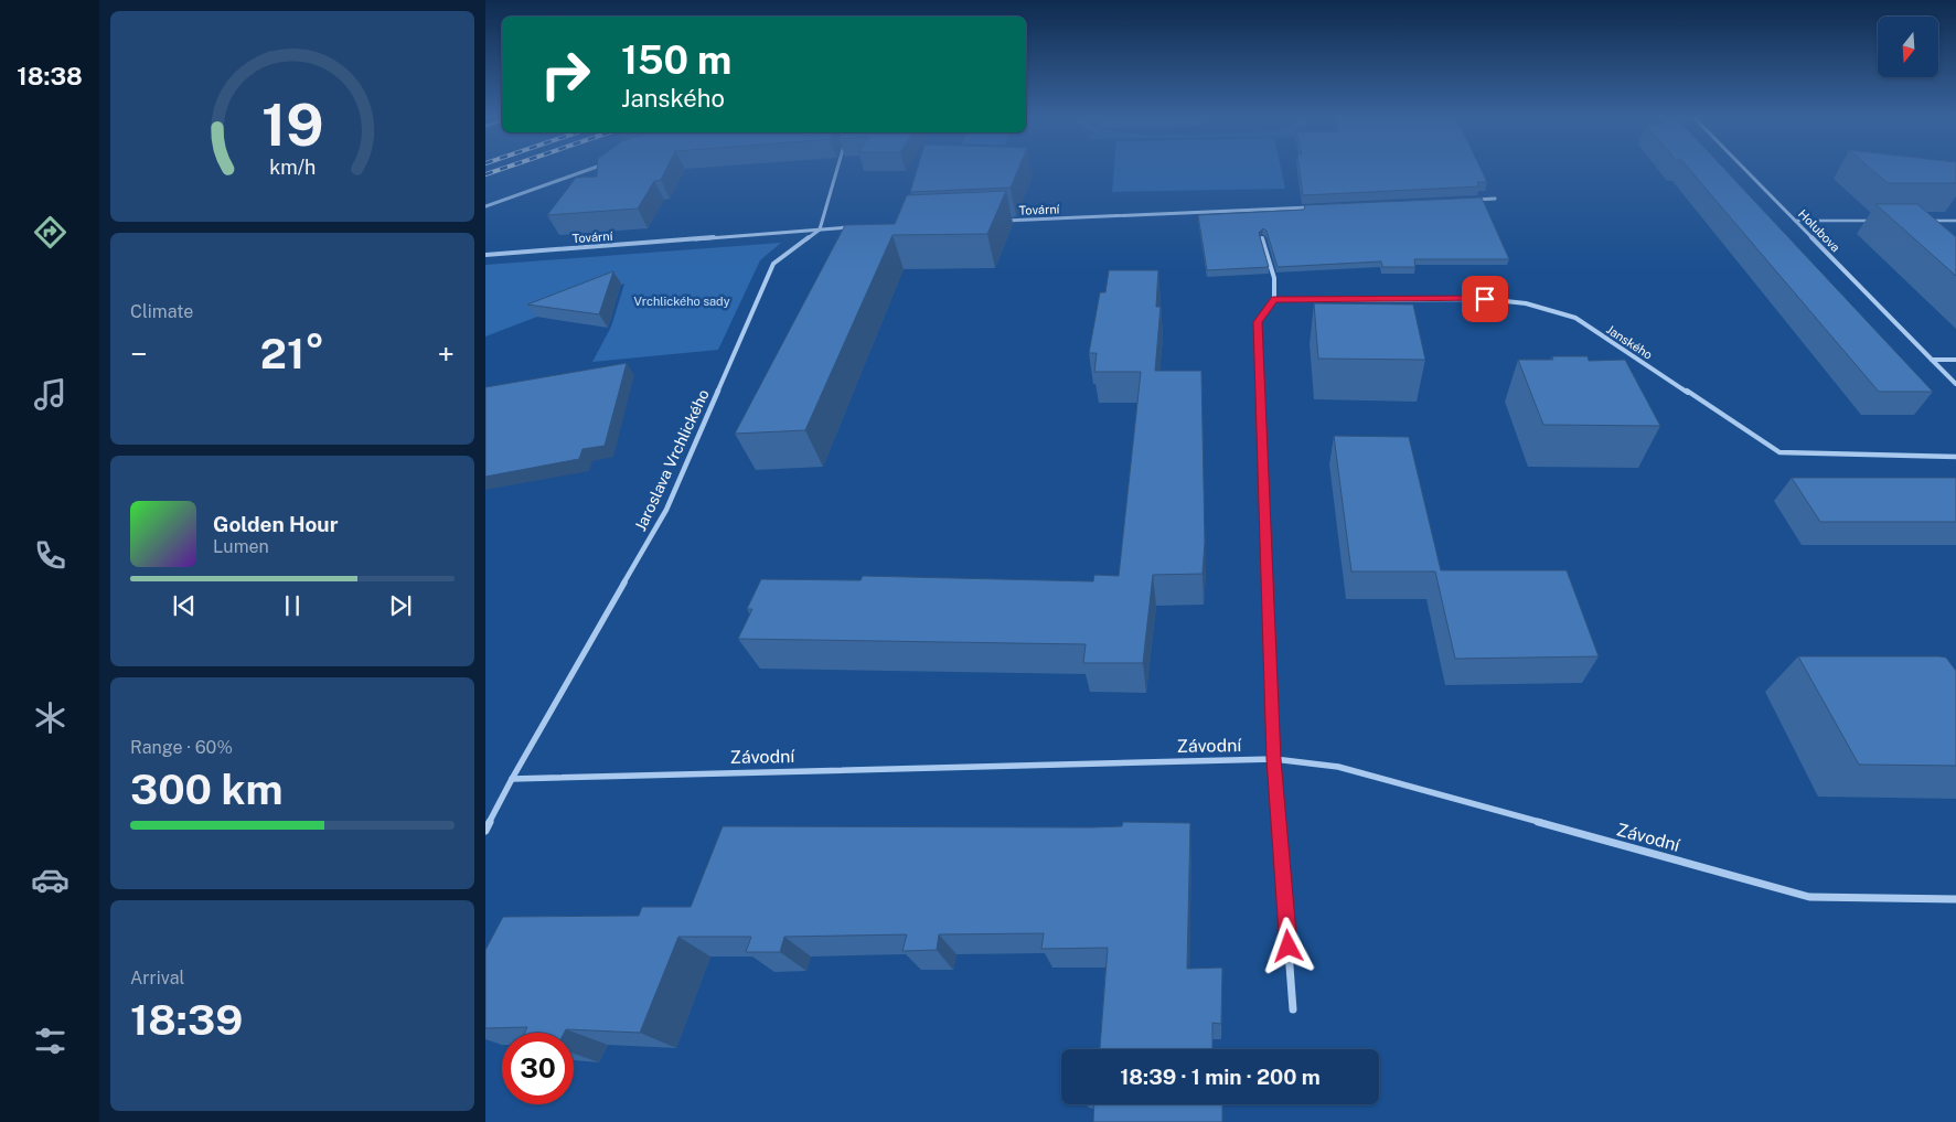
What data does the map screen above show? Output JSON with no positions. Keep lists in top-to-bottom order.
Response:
{
  "streets": {
    "street": [
      "Tovární",
      "Holubova",
      "Janského",
      "Jaroslava Vrchlického",
      "Závodní"
    ]
  },
  "crossings": [
    ["Tovární", "Jaroslava Vrchlického"],
    ["Jaroslava Vrchlického", "Závodní"]
  ],
  "parks": ["Vrchlického sady"],
  "north": "bottom",
  "page": {
    "tabs": "18:38",
    "turn": ["150 m", "Janského"],
    "tile": [
      "Climate",
      ["Range · 60%", "300 km"],
      ["Arrival", "18:39"]
    ],
    "heat": ["−", "21°", "+"],
    "song": ["Golden Hour", "Lumen"],
    "limit": "30",
    "trip": "18:39 · 1 min · 200 m",
    "gauge": ["19", "km/h"]
  }
}
